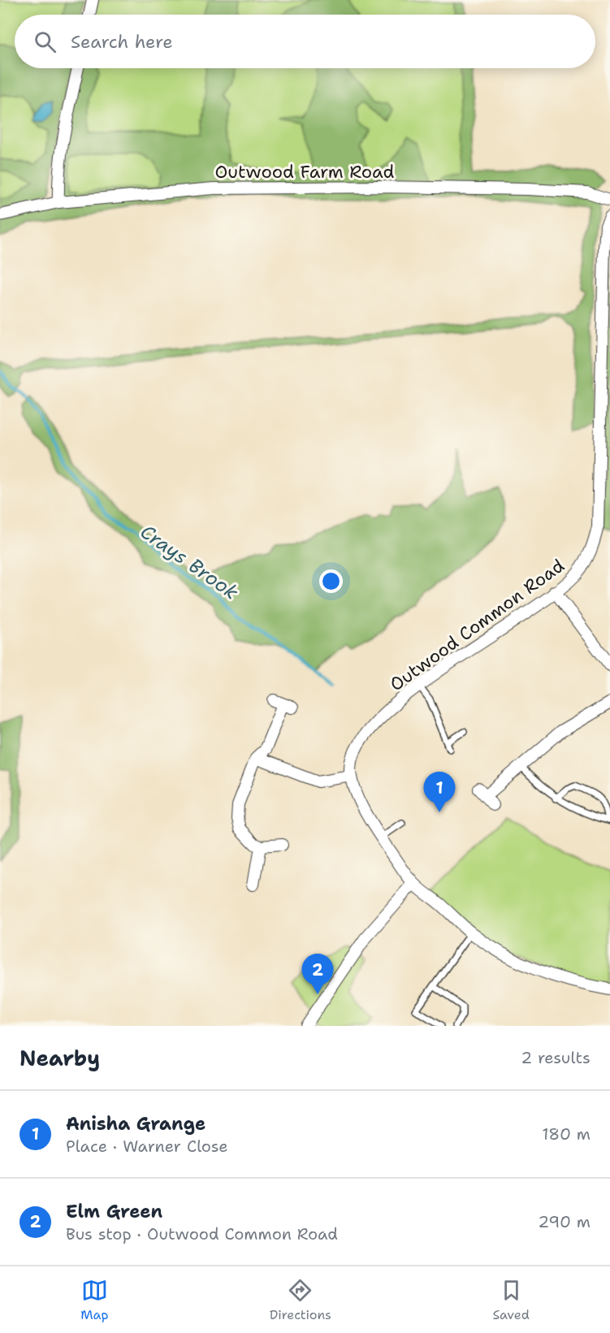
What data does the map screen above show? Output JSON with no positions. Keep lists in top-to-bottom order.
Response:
{
  "streets": {
    "street": ["Outwood Farm Road", "Outwood Common Road"]
  },
  "water": ["Crays Brook"],
  "page": {
    "search": "Search here",
    "pins": ["1", "2"],
    "heading": ["Nearby", "2 results"],
    "list": [
      {
        "mark": "1",
        "name": "Anisha Grange",
        "note": "Place · Warner Close",
        "value": "180 m"
      },
      {
        "mark": "2",
        "name": "Elm Green",
        "note": "Bus stop · Outwood Common Road",
        "value": "290 m"
      }
    ],
    "nav": ["Map", "Directions", "Saved"]
  }
}
